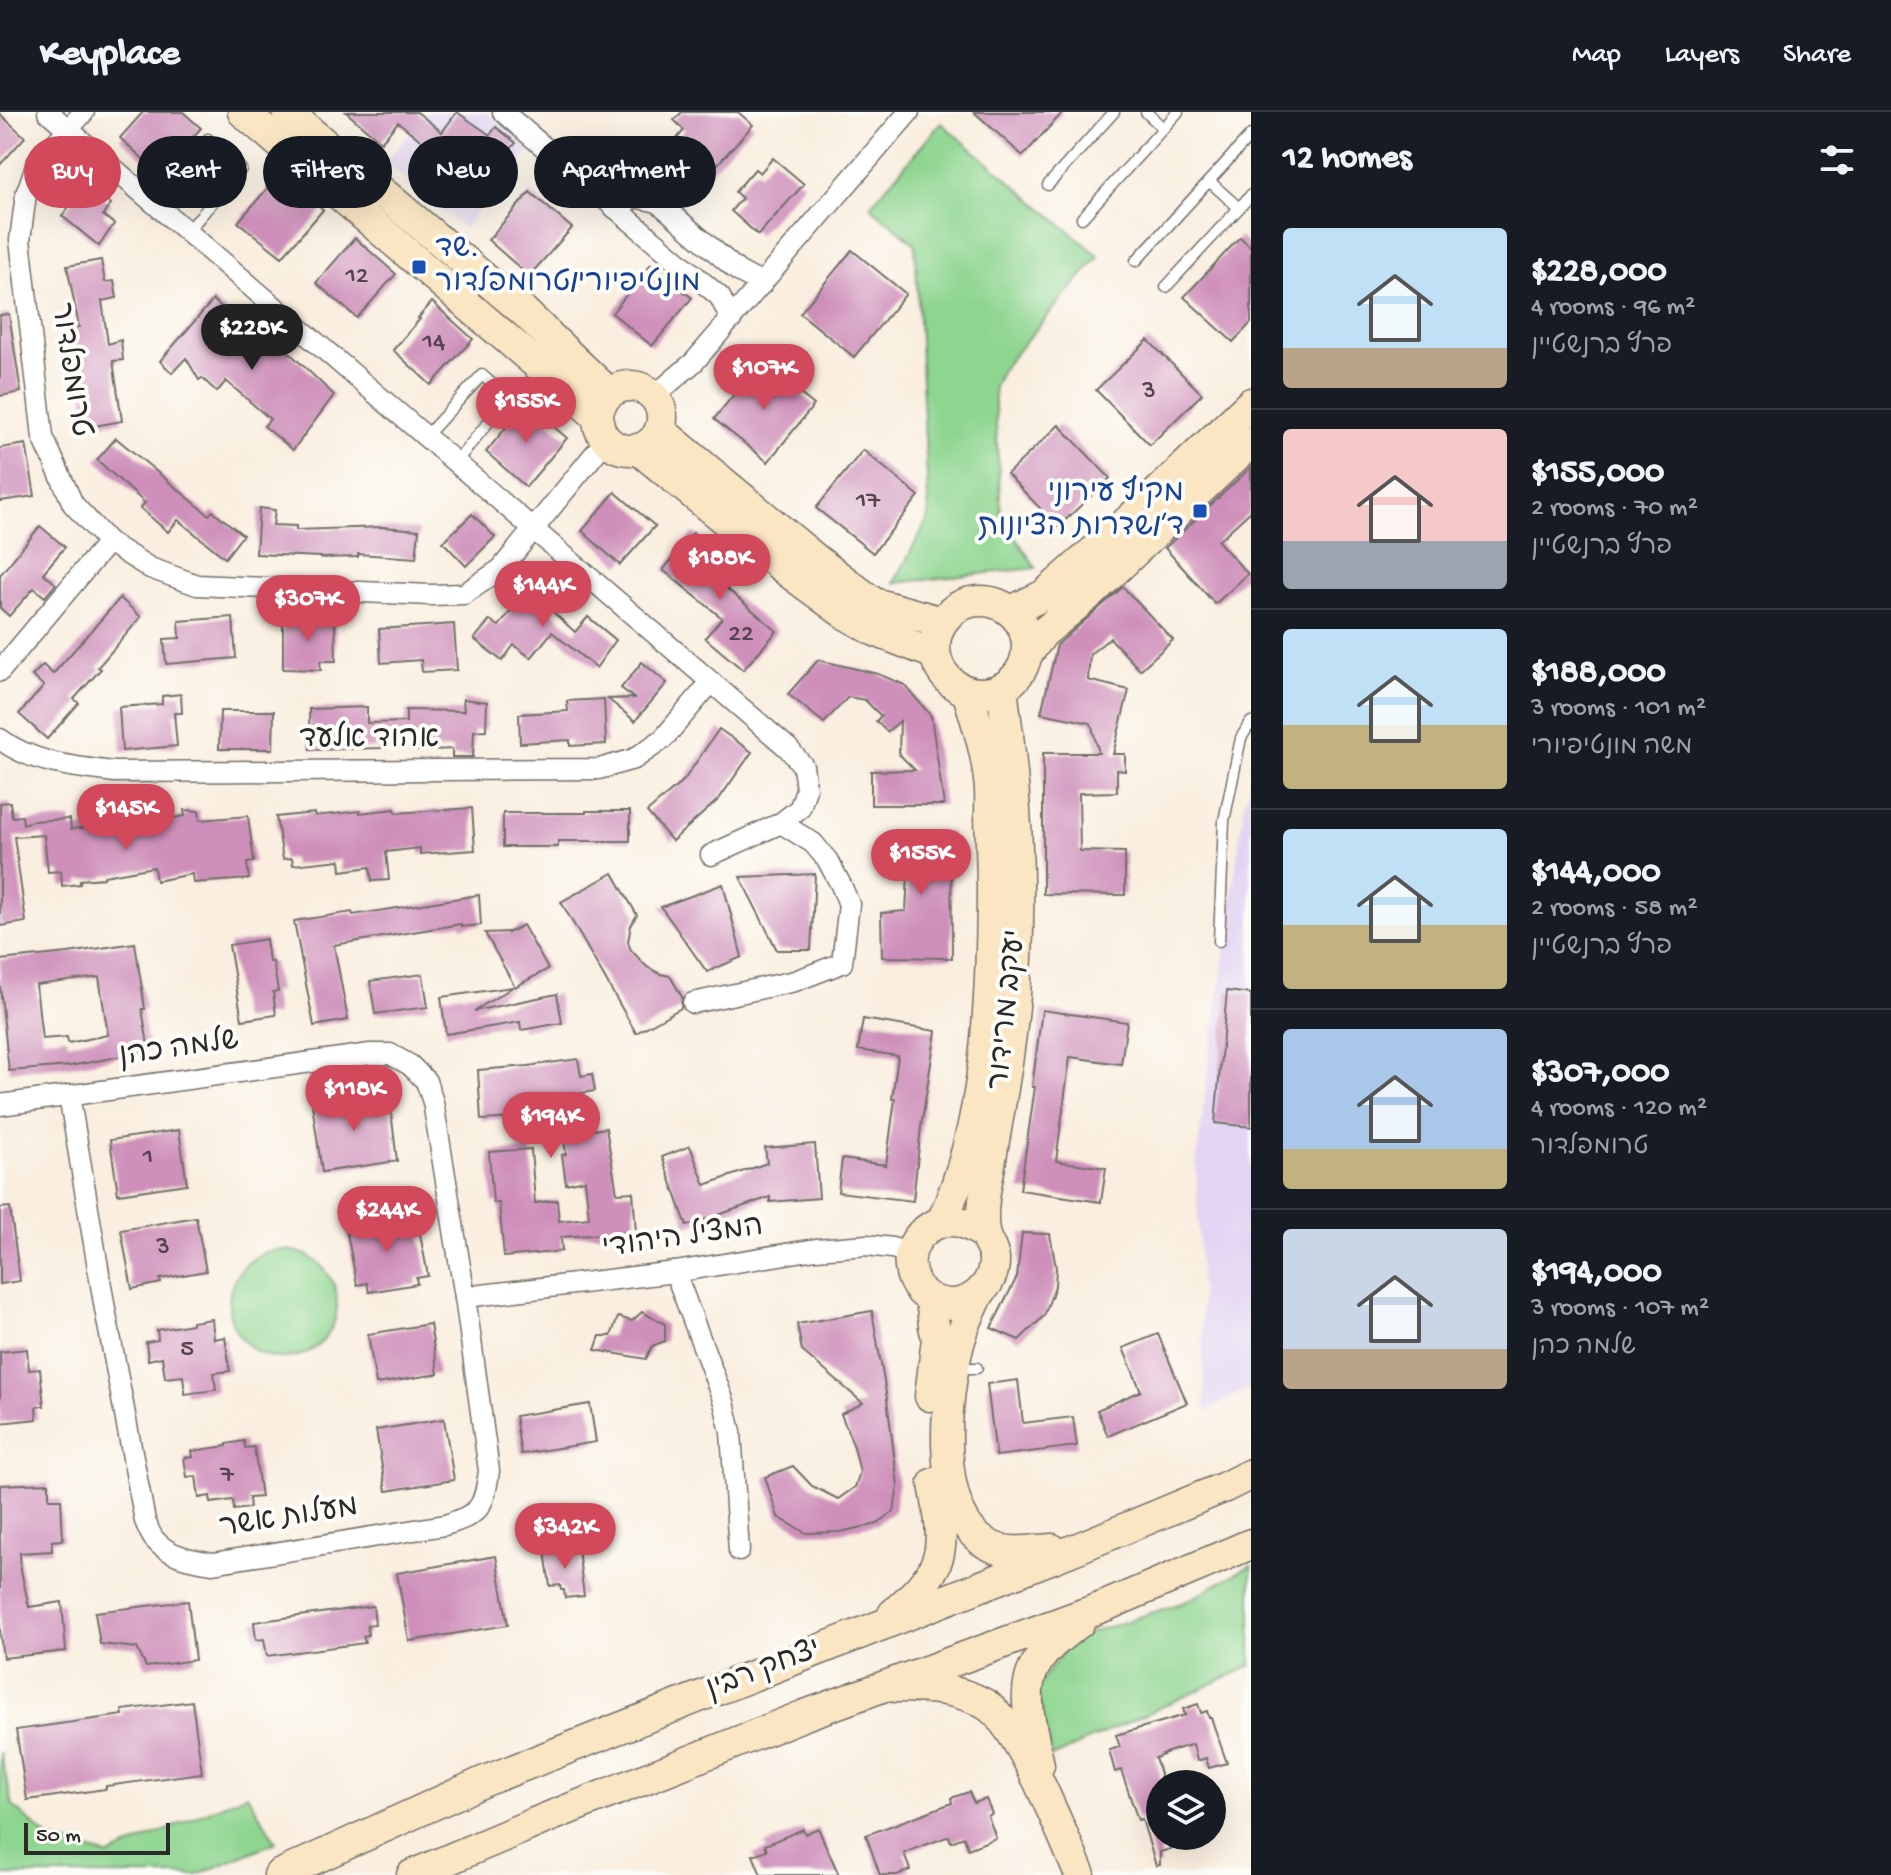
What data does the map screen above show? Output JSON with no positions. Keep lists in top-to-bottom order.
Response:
{
  "streets": {
    "street": [
      "טרומפלדור",
      "אהוד אלעד",
      "יעקב מרידור",
      "שלמה כהן",
      "המציל היהודי",
      "מעלות אשר",
      "יצחק רבין"
    ]
  },
  "crossings": [
    ["יעקב מרידור", "המציל היהודי"],
    ["שלמה כהן", "המציל היהודי"],
    ["שלמה כהן", "מעלות אשר"],
    ["המציל היהודי", "מעלות אשר"]
  ],
  "places": {
    "transit": ["שד. מונטיפיורי/טרומפלדור", "מקיף עירוני ד׳/שדרות הציונות"]
  },
  "house_numbers": [
    "12",
    "14",
    "3",
    "17",
    "22",
    "1",
    "3",
    "5",
    "7"
  ],
  "scale_bar": "50 m",
  "page": {
    "header": "Keyplace",
    "nav": ["Map", "Layers", "Share"],
    "heading": "12 homes",
    "chip": [
      "Buy",
      "Rent",
      "Filters",
      "New",
      "Apartment"
    ],
    "list": [
      {
        "name": "$228,000",
        "note": "4 rooms · 96 m² · פרץ ברנשטיין"
      },
      {
        "name": "$155,000",
        "note": "2 rooms · 70 m² · פרץ ברנשטיין"
      },
      {
        "name": "$188,000",
        "note": "3 rooms · 101 m² · משה מונטיפיורי"
      },
      {
        "name": "$144,000",
        "note": "2 rooms · 58 m² · פרץ ברנשטיין"
      },
      {
        "name": "$307,000",
        "note": "4 rooms · 120 m² · טרומפלדור"
      },
      {
        "name": "$194,000",
        "note": "3 rooms · 107 m² · שלמה כהן"
      }
    ],
    "price": [
      "$228K",
      "$107K",
      "$155K",
      "$188K",
      "$144K",
      "$307K",
      "$145K",
      "$155K",
      "$118K",
      "$194K",
      "$244K",
      "$342K"
    ],
    "scale": "50 m"
  }
}
